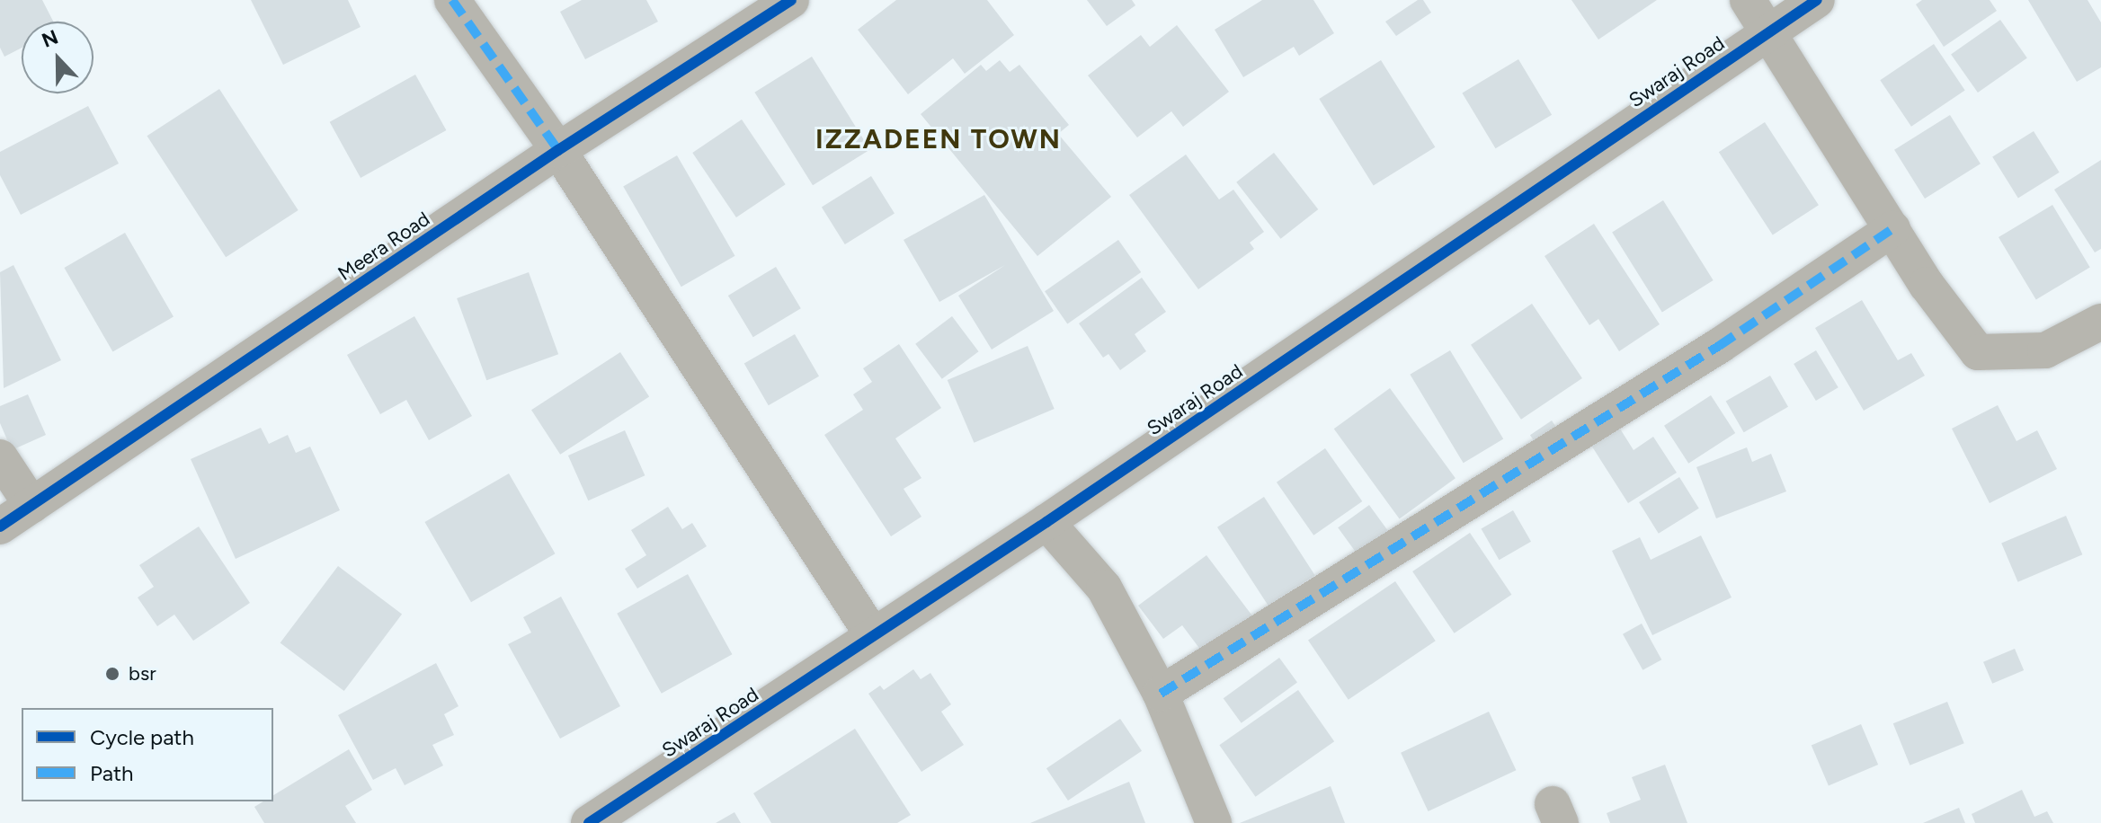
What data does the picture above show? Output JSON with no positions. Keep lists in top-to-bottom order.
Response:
{
  "streets": {
    "street": ["Swaraj Road", "Meera Road"]
  },
  "districts": ["IZZADEEN TOWN"],
  "places": ["bsr"],
  "legend": ["Cycle path", "Path"],
  "north": "top"
}
